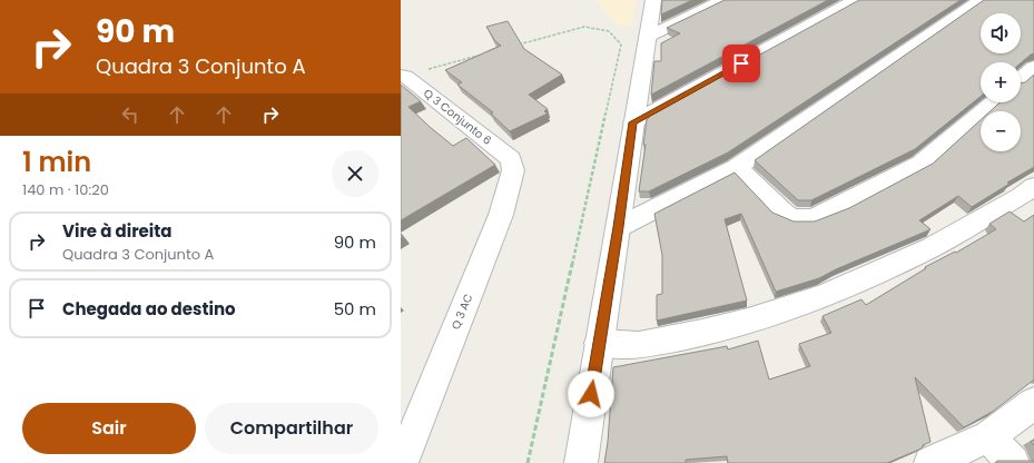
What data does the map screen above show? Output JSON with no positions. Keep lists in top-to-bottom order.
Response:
{
  "streets": {
    "street": ["Q 3 Conjunto 6", "Q 3 AC"]
  },
  "crossings": [
    ["Q 3 Conjunto 6", "Q 3 AC"]
  ],
  "page": {
    "turn": ["90 m", "Quadra 3 Conjunto A"],
    "map_buttons": ["+", "−"],
    "heading": ["1 min", "140 m · 10:20"],
    "list": [
      {
        "name": "Vire à direita",
        "note": "Quadra 3 Conjunto A",
        "value": "90 m"
      },
      {
        "name": "Chegada ao destino",
        "value": "50 m"
      }
    ],
    "buttons": ["Sair", "Compartilhar"]
  }
}
